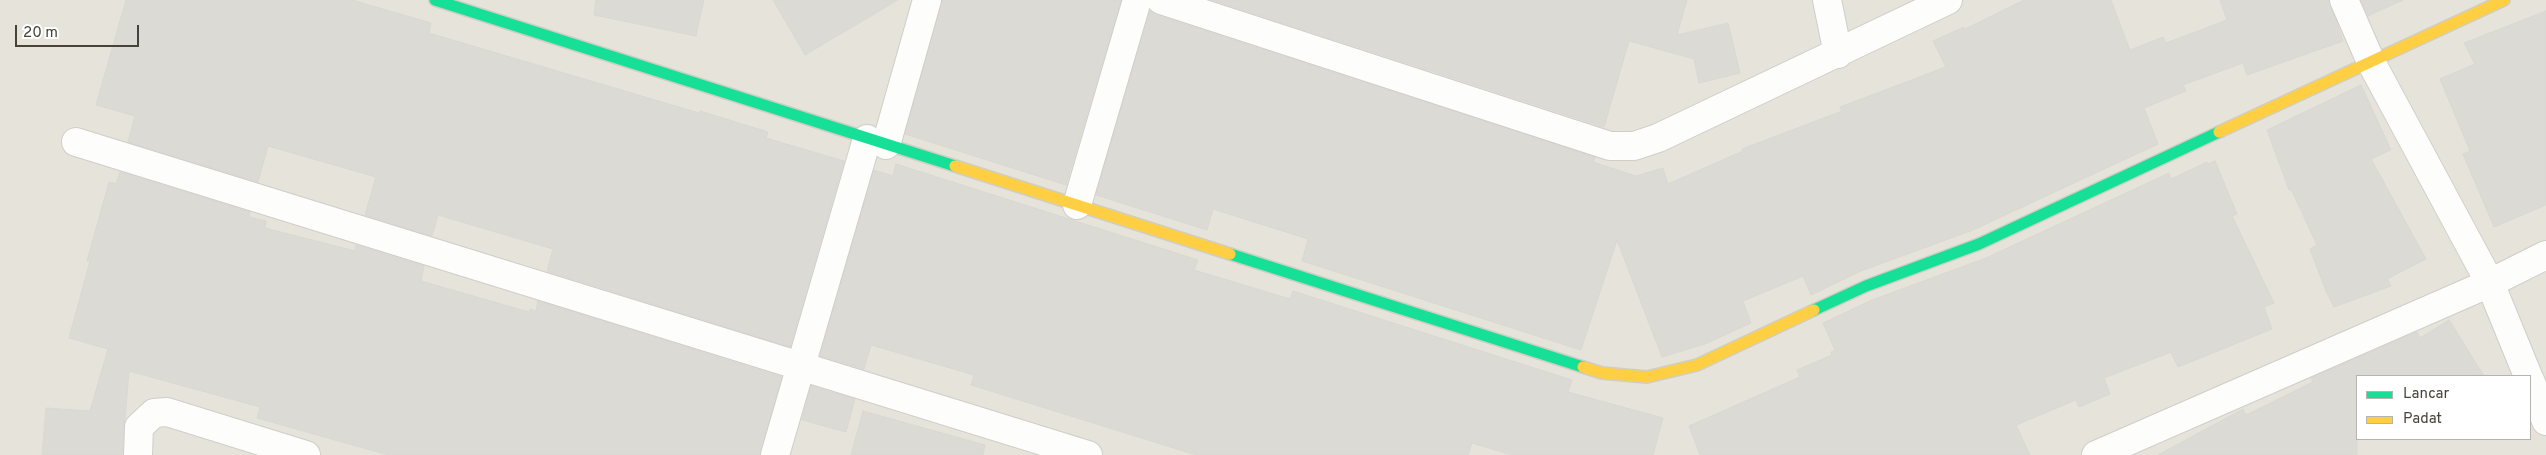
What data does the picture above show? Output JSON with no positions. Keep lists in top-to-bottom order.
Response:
{
  "legend": ["Lancar", "Padat"],
  "scale_bar": "20 m"
}
